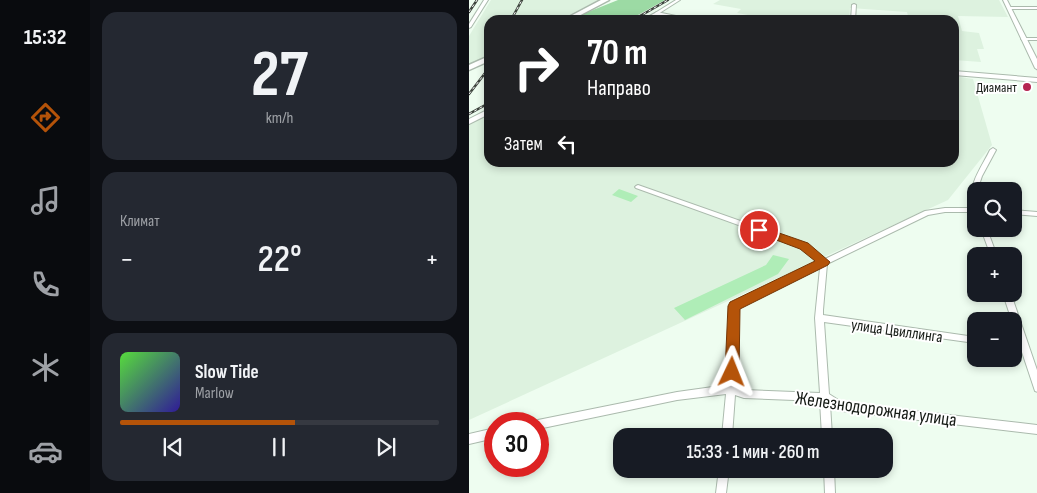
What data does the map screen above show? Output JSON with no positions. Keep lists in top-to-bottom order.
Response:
{
  "streets": {
    "street": ["улица Цвиллинга", "Железнодорожная улица"]
  },
  "places": ["Диамант"],
  "page": {
    "tabs": "15:32",
    "tile": [
      ["27", "km/h"],
      "Климат"
    ],
    "turn": ["70 m", "Направо"],
    "then": "Затем",
    "map_buttons": ["+", "−"],
    "heat": ["−", "22°", "+"],
    "song": ["Slow Tide", "Marlow"],
    "limit": "30",
    "trip": "15:33 · 1 мин · 260 m"
  }
}
